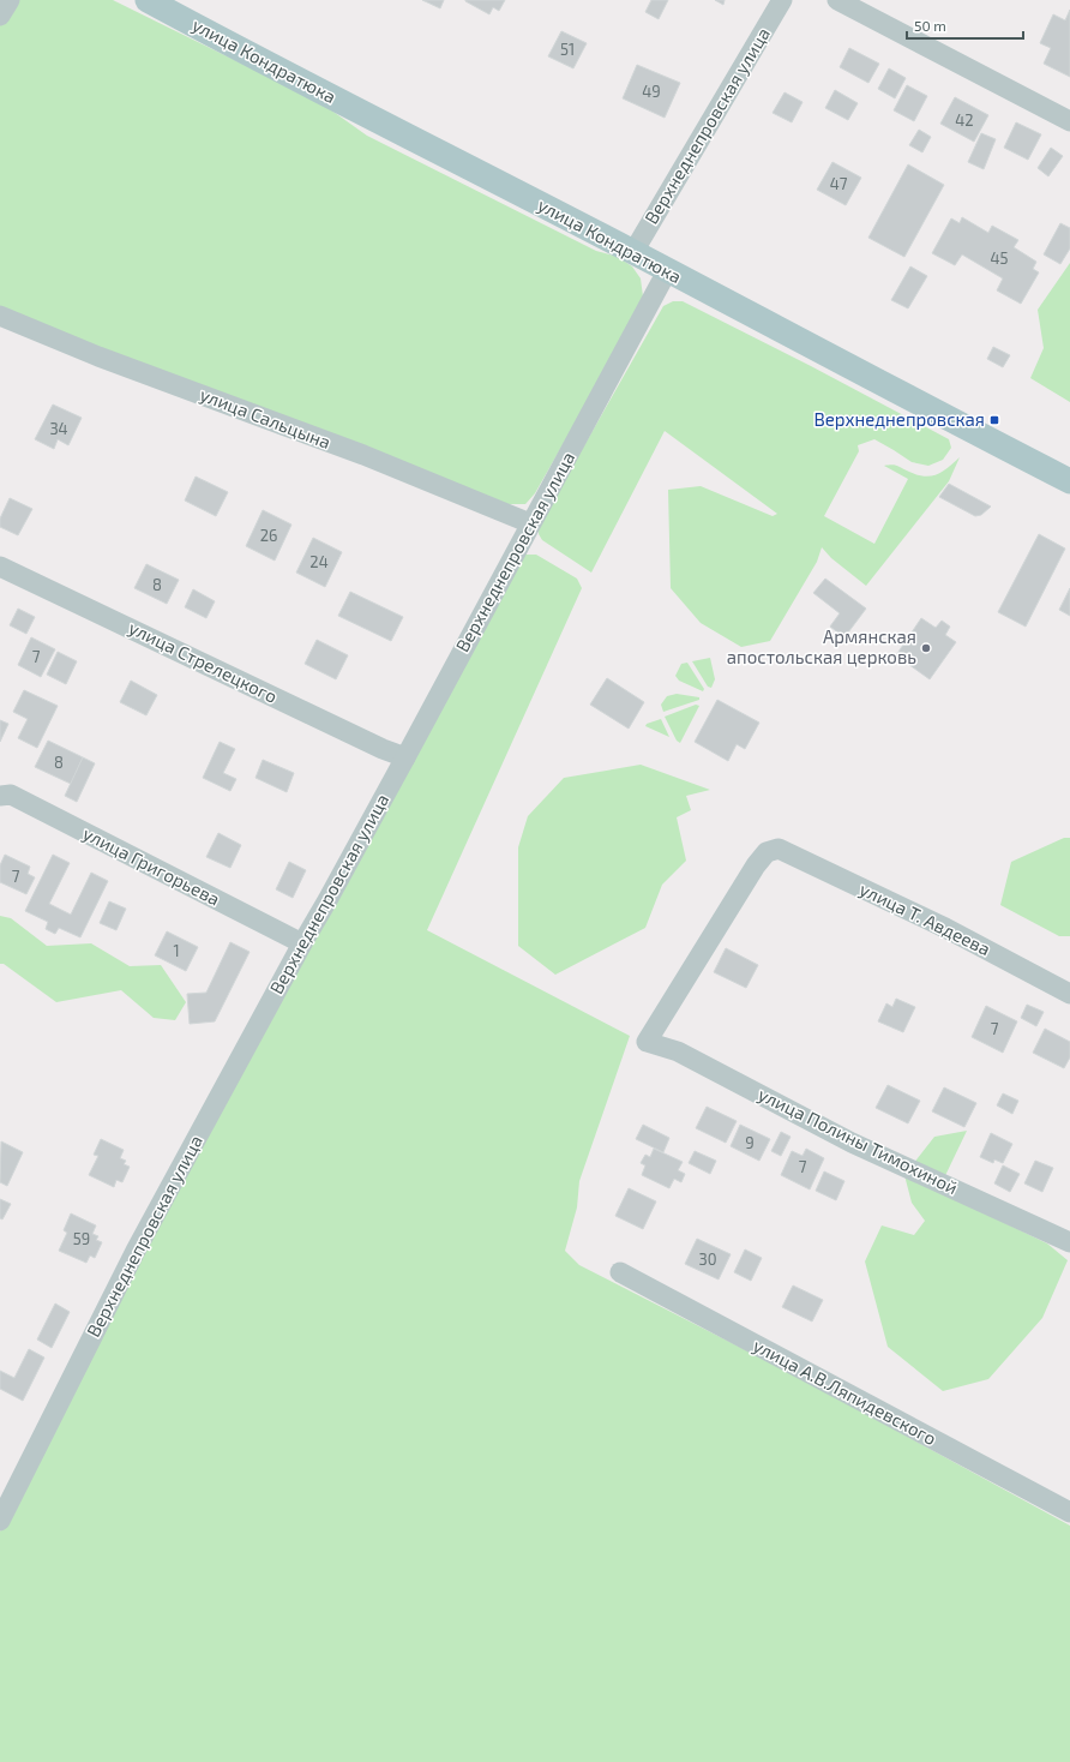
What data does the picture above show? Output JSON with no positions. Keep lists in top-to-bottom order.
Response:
{
  "streets": {
    "main road": ["улица Кондратюка"],
    "street": [
      "Верхнеднепровская улица",
      "улица Сальцына",
      "улица Стрелецкого",
      "улица Григорьева",
      "улица Т. Авдеева",
      "улица Полины Тимохиной",
      "улица А.В.Ляпидевского"
    ]
  },
  "crossings": [
    ["улица Кондратюка", "Верхнеднепровская улица"],
    ["Верхнеднепровская улица", "улица Сальцына"],
    ["Верхнеднепровская улица", "улица Стрелецкого"],
    ["Верхнеднепровская улица", "улица Григорьева"],
    ["улица Т. Авдеева", "улица Полины Тимохиной"]
  ],
  "places": {
    "transit": ["Верхнеднепровская"],
    "other": ["Армянская апостольская церковь"]
  },
  "house_numbers": [
    "51",
    "49",
    "42",
    "47",
    "45",
    "34",
    "26",
    "24",
    "8",
    "7",
    "8",
    "7",
    "1",
    "7",
    "9",
    "7",
    "59",
    "30"
  ],
  "scale_bar": "50 m"
}
